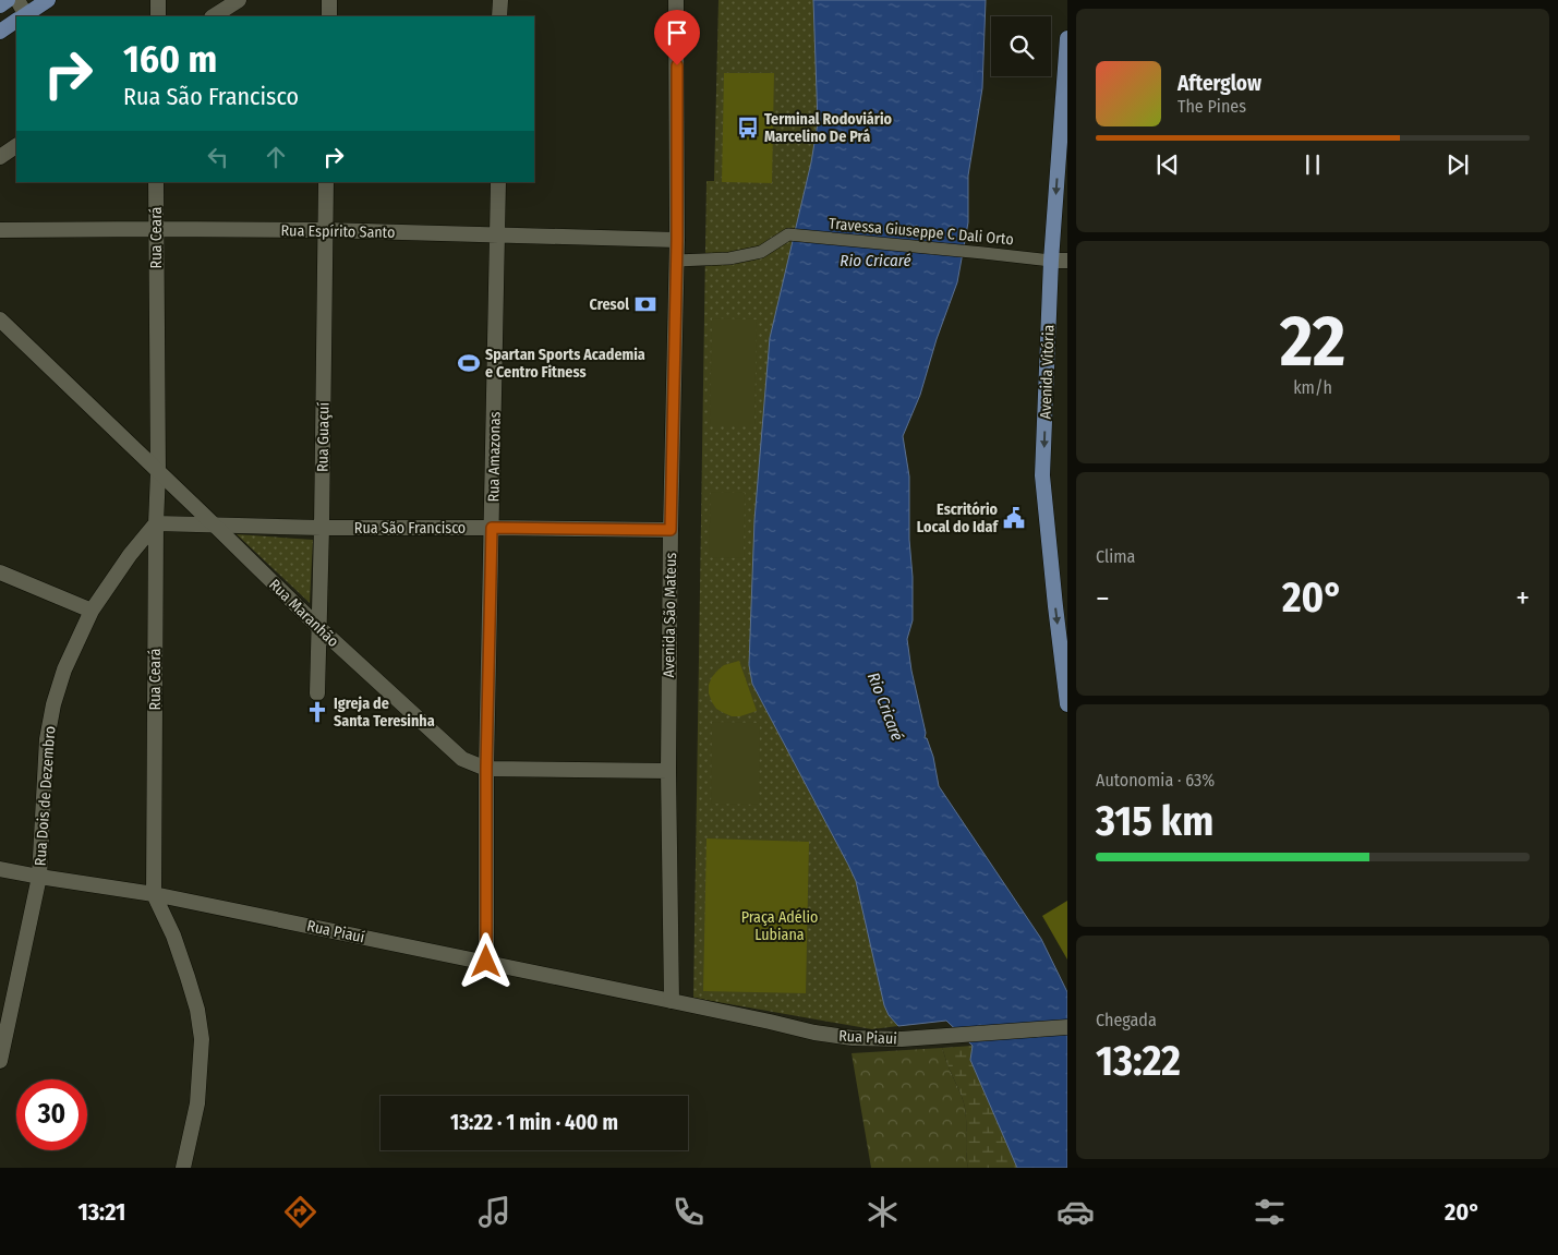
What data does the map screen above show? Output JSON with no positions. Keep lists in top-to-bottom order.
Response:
{
  "streets": {
    "main road": ["Avenida Vitória"],
    "street": [
      "Rua Espírito Santo",
      "Travessa Giuseppe C Dali Orto",
      "Rua Ceará",
      "Rua Guaçuí",
      "Rua Amazonas",
      "Rua São Francisco",
      "Rua Maranhão",
      "Avenida São Mateus",
      "Rua Dois de Dezembro",
      "Rua Piauí",
      "Rua Piaui"
    ]
  },
  "crossings": [
    ["Rua Espírito Santo", "Rua Ceará"],
    ["Rua Espírito Santo", "Rua Guaçuí"],
    ["Rua Espírito Santo", "Rua Amazonas"],
    ["Rua Espírito Santo", "Avenida São Mateus"],
    ["Travessa Giuseppe C Dali Orto", "Avenida Vitória"],
    ["Travessa Giuseppe C Dali Orto", "Avenida São Mateus"],
    ["Rua Ceará", "Rua São Francisco"],
    ["Rua Ceará", "Rua Maranhão"],
    ["Rua Ceará", "Rua Dois de Dezembro"],
    ["Rua Ceará", "Rua Piauí"],
    ["Rua Guaçuí", "Rua São Francisco"],
    ["Rua Guaçuí", "Rua Maranhão"],
    ["Rua Amazonas", "Rua São Francisco"],
    ["Rua Amazonas", "Rua Maranhão"],
    ["Rua Amazonas", "Rua Piauí"],
    ["Rua São Francisco", "Rua Maranhão"],
    ["Rua São Francisco", "Avenida São Mateus"],
    ["Rua São Francisco", "Rua Dois de Dezembro"],
    ["Rua Maranhão", "Avenida São Mateus"],
    ["Avenida São Mateus", "Rua Piauí"],
    ["Avenida São Mateus", "Rua Piaui"],
    ["Rua Dois de Dezembro", "Rua Piauí"],
    ["Rua Piauí", "Rua Piaui"]
  ],
  "one_way": ["Avenida Vitória"],
  "water": ["Rio Cricaré"],
  "parks": ["Praça Adélio Lubiana"],
  "places": {
    "bus stop": ["Terminal Rodoviário Marcelino De Prá"],
    "bank": ["Cresol"],
    "sports": ["Spartan Sports Academia e Centro Fitness"],
    "public building": ["Escritório Local do Idaf"],
    "church": ["Igreja de Santa Teresinha"]
  },
  "page": {
    "turn": ["160 m", "Rua São Francisco"],
    "song": ["Afterglow", "The Pines"],
    "tile": [
      ["22", "km/h"],
      "Clima",
      ["Autonomia · 63%", "315 km"],
      ["Chegada", "13:22"]
    ],
    "heat": ["−", "20°", "+"],
    "limit": "30",
    "trip": "13:22 · 1 min · 400 m",
    "tabs": ["13:21", "20°"]
  }
}
